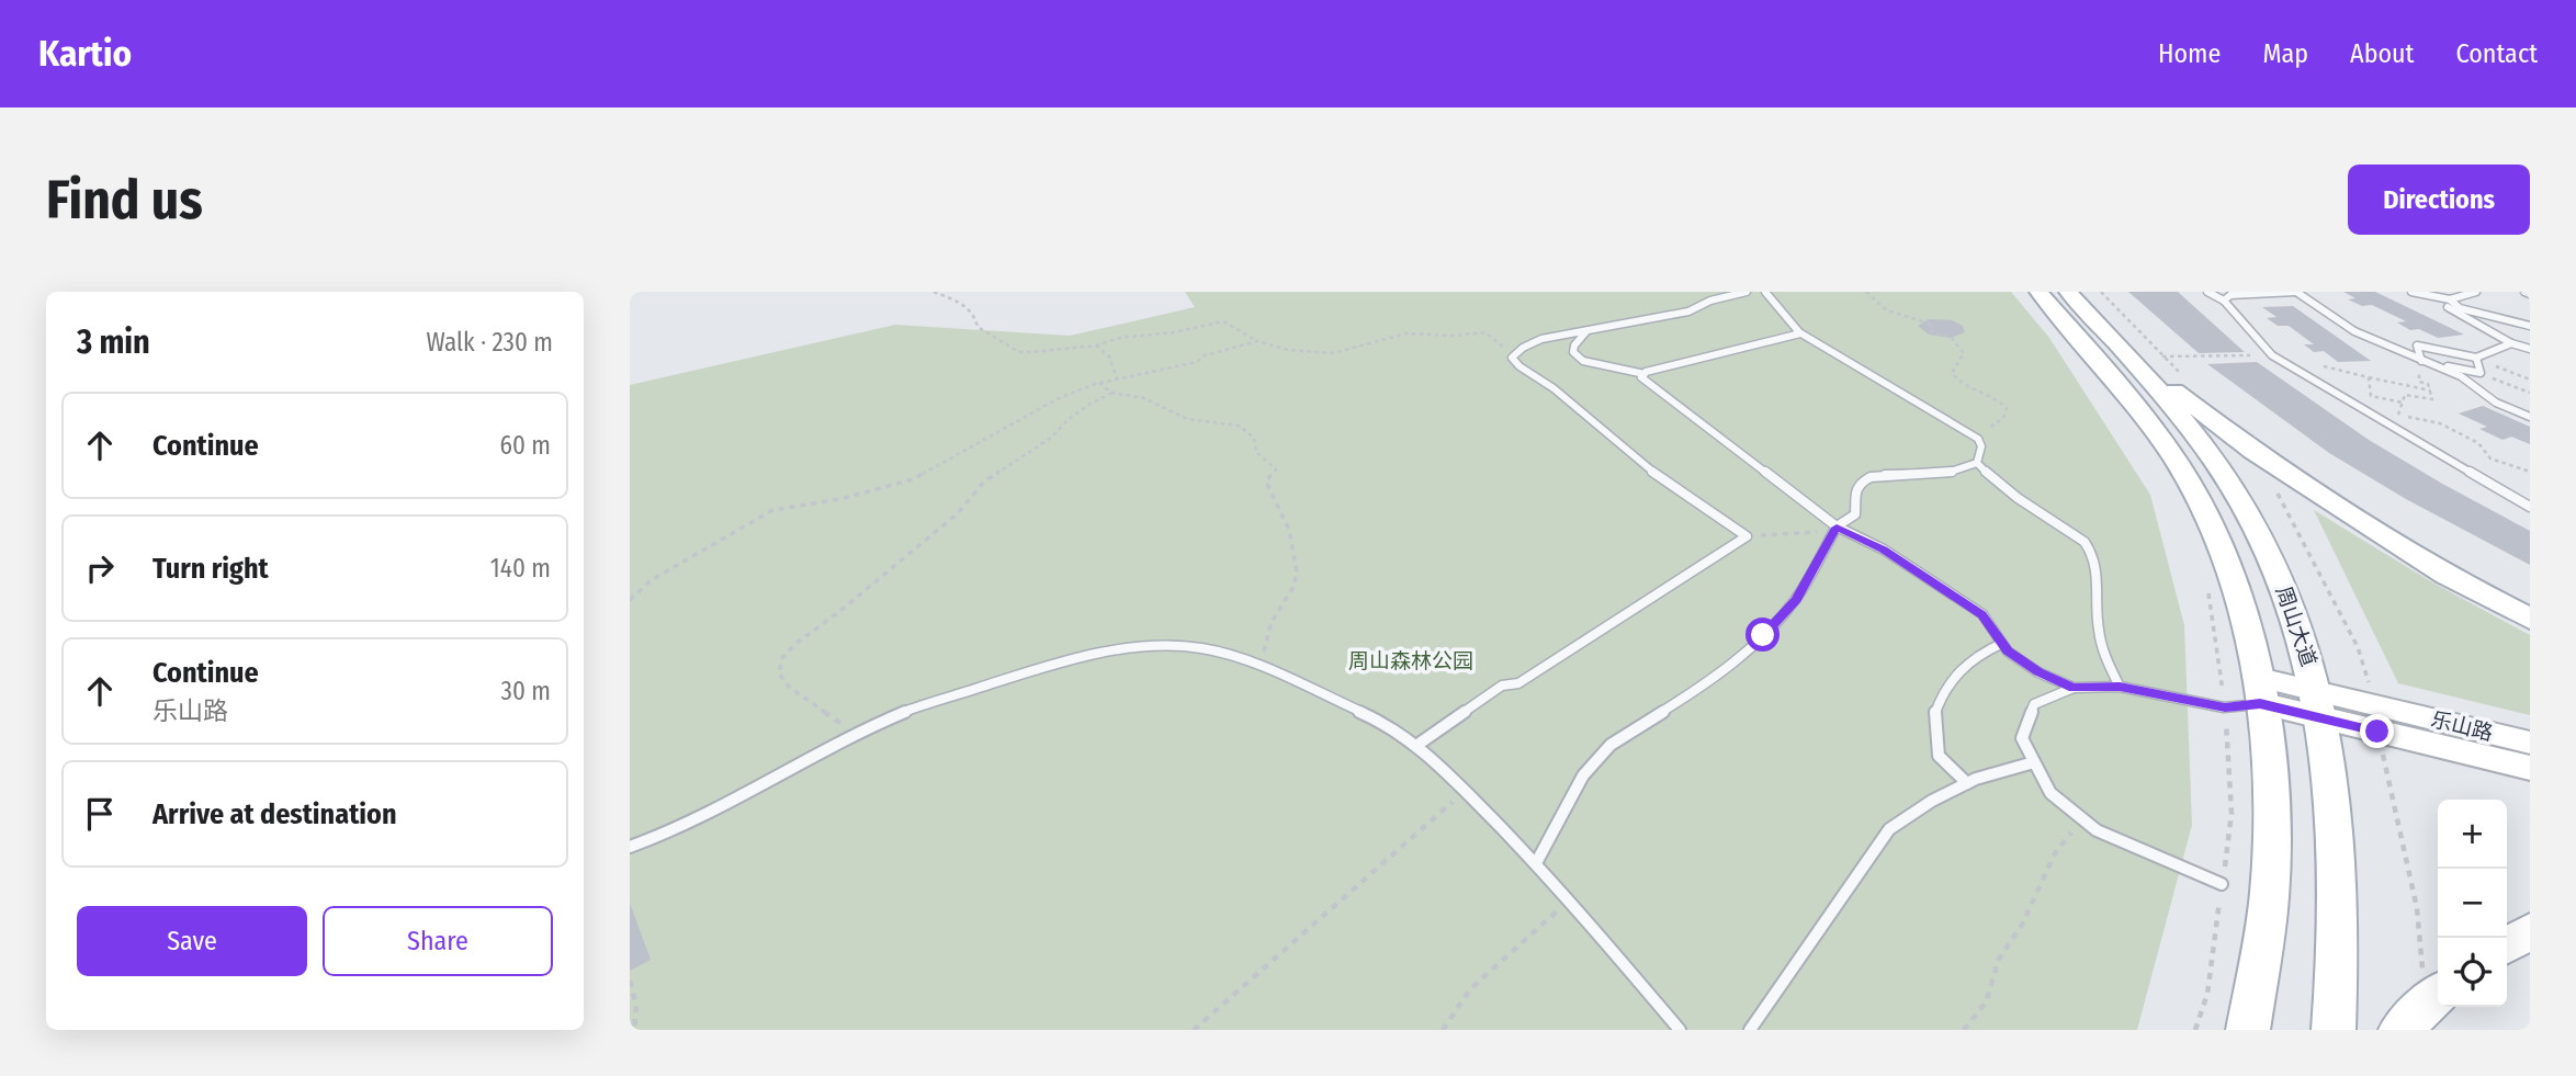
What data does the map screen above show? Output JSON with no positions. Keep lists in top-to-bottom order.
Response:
{
  "streets": {
    "main road": ["周山大道", "乐山路"]
  },
  "crossings": [
    ["周山大道", "乐山路"]
  ],
  "parks": ["周山森林公园"],
  "page": {
    "header": "Kartio",
    "nav": [
      "Home",
      "Map",
      "About",
      "Contact"
    ],
    "buttons": [
      "Directions",
      ["Save", "Share"]
    ],
    "title": "Find us",
    "heading": ["3 min", "Walk · 230 m"],
    "list": [
      ["Continue", "60 m"],
      ["Turn right", "140 m"],
      ["Continue", "乐山路", "30 m"],
      "Arrive at destination"
    ],
    "map_buttons": ["+", "−"]
  }
}
